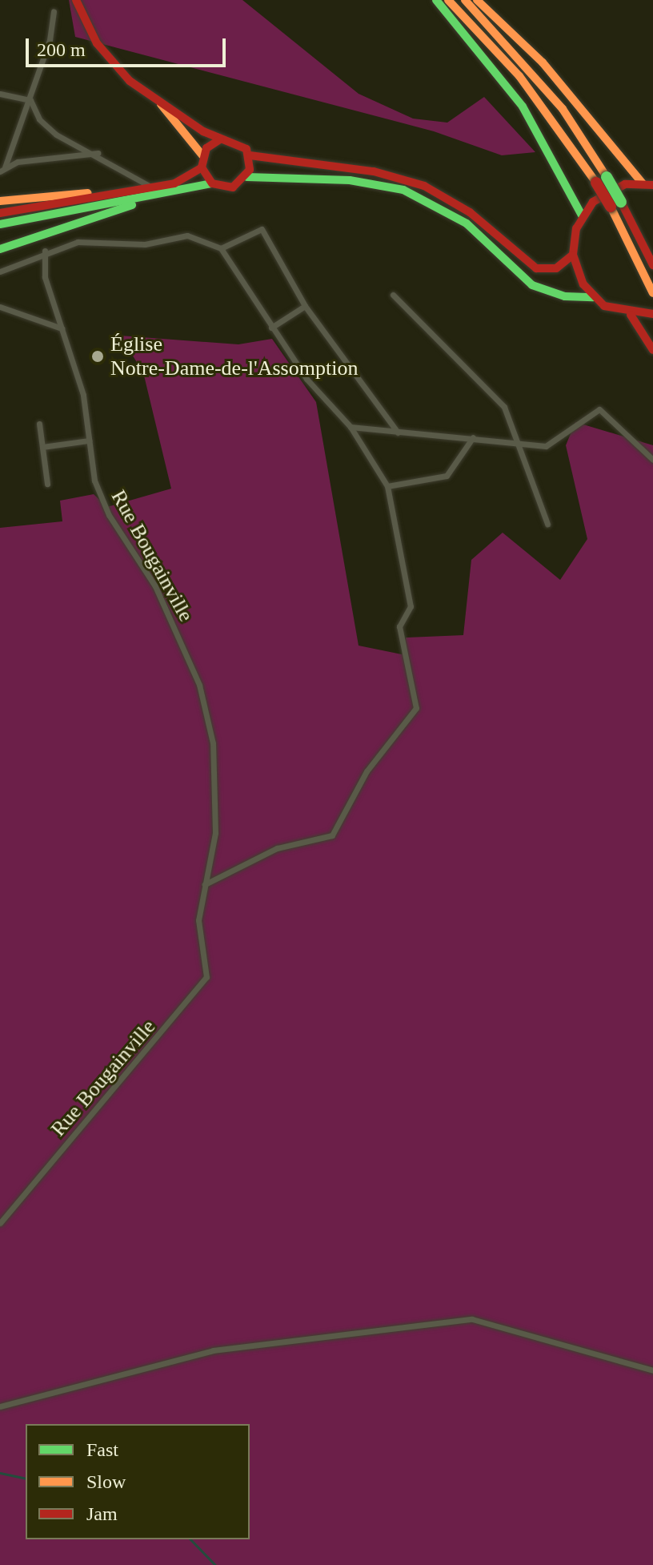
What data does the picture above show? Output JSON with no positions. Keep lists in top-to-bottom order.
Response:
{
  "streets": {
    "street": ["Rue Bougainville"]
  },
  "places": ["Église Notre-Dame-de-l'Assomption"],
  "legend": ["Fast", "Slow", "Jam"],
  "scale_bar": "200 m"
}
